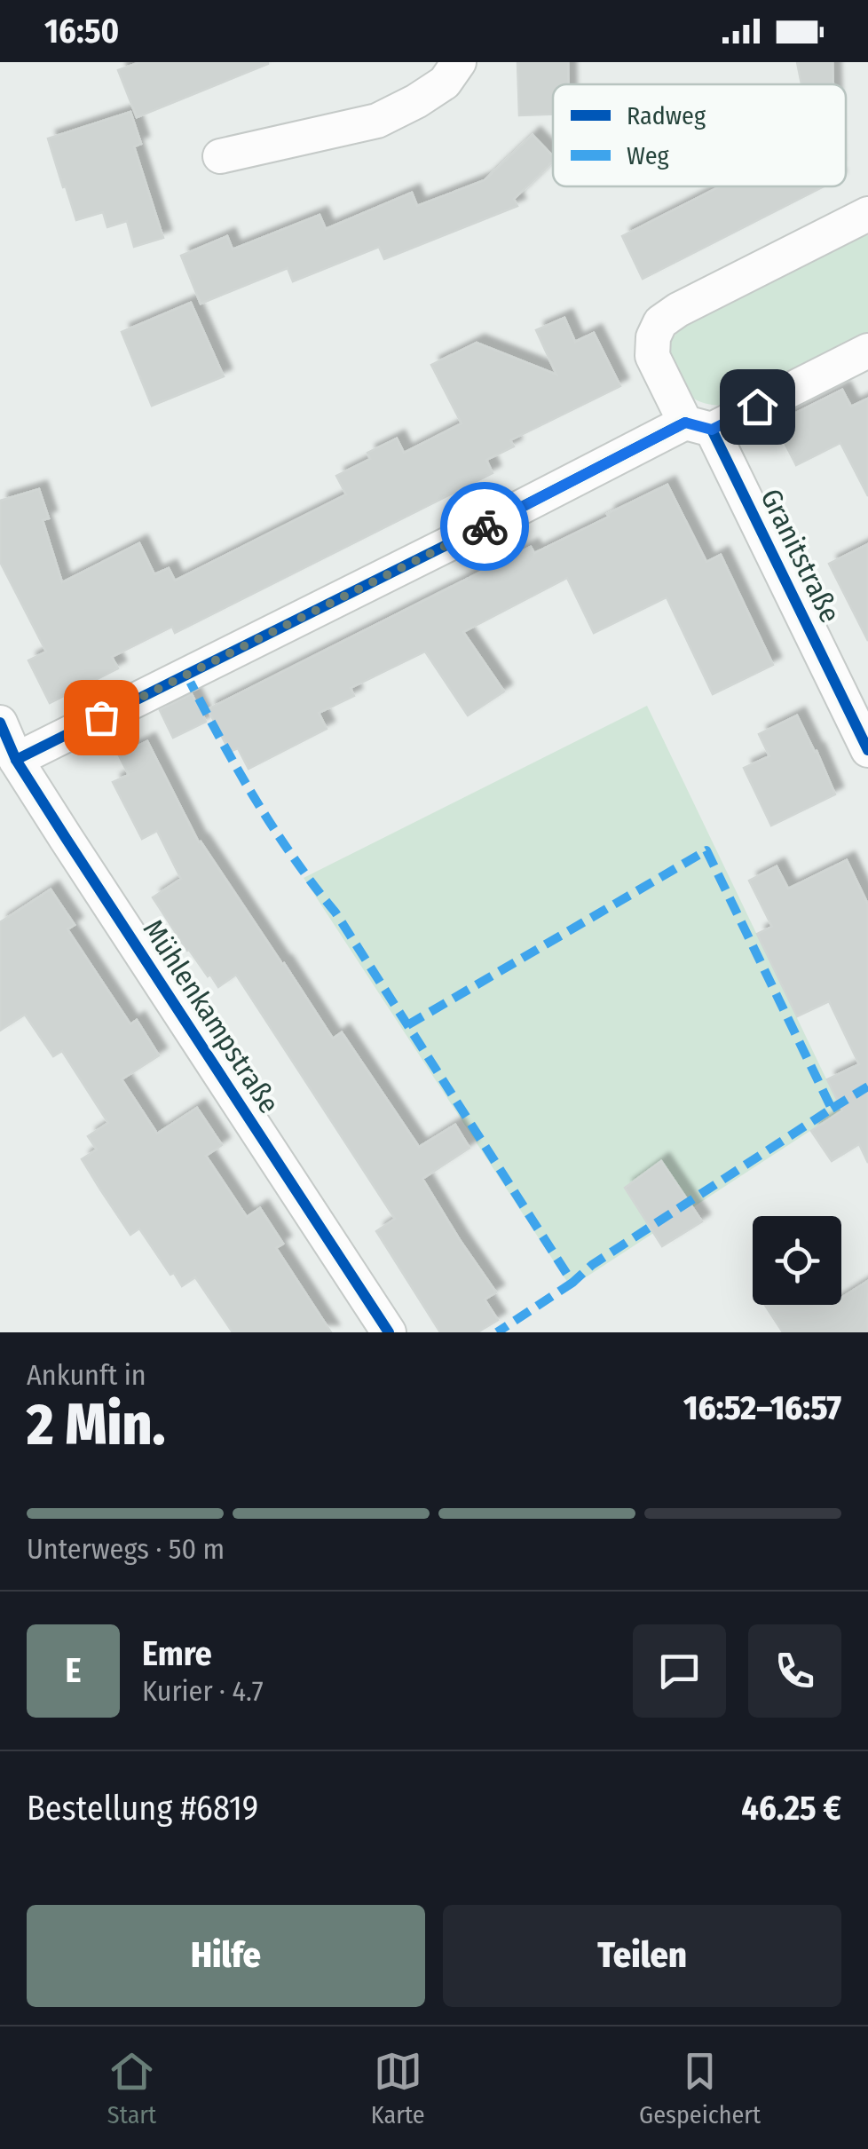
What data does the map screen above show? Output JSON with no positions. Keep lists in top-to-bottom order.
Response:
{
  "streets": {
    "street": ["Granitstraße", "Mühlenkampstraße"]
  },
  "legend": ["Radweg", "Weg"],
  "page": {
    "status": "16:50",
    "heading": ["2 Min.", "Ankunft in", "16:52–16:57"],
    "panel": [
      "Emre",
      "Kurier · 4.7",
      "Bestellung #6819",
      "46.25 €"
    ],
    "bar": "Unterwegs · 50 m",
    "round": "E",
    "buttons": ["Hilfe", "Teilen"],
    "tabs": ["Start", "Karte", "Gespeichert"]
  }
}
